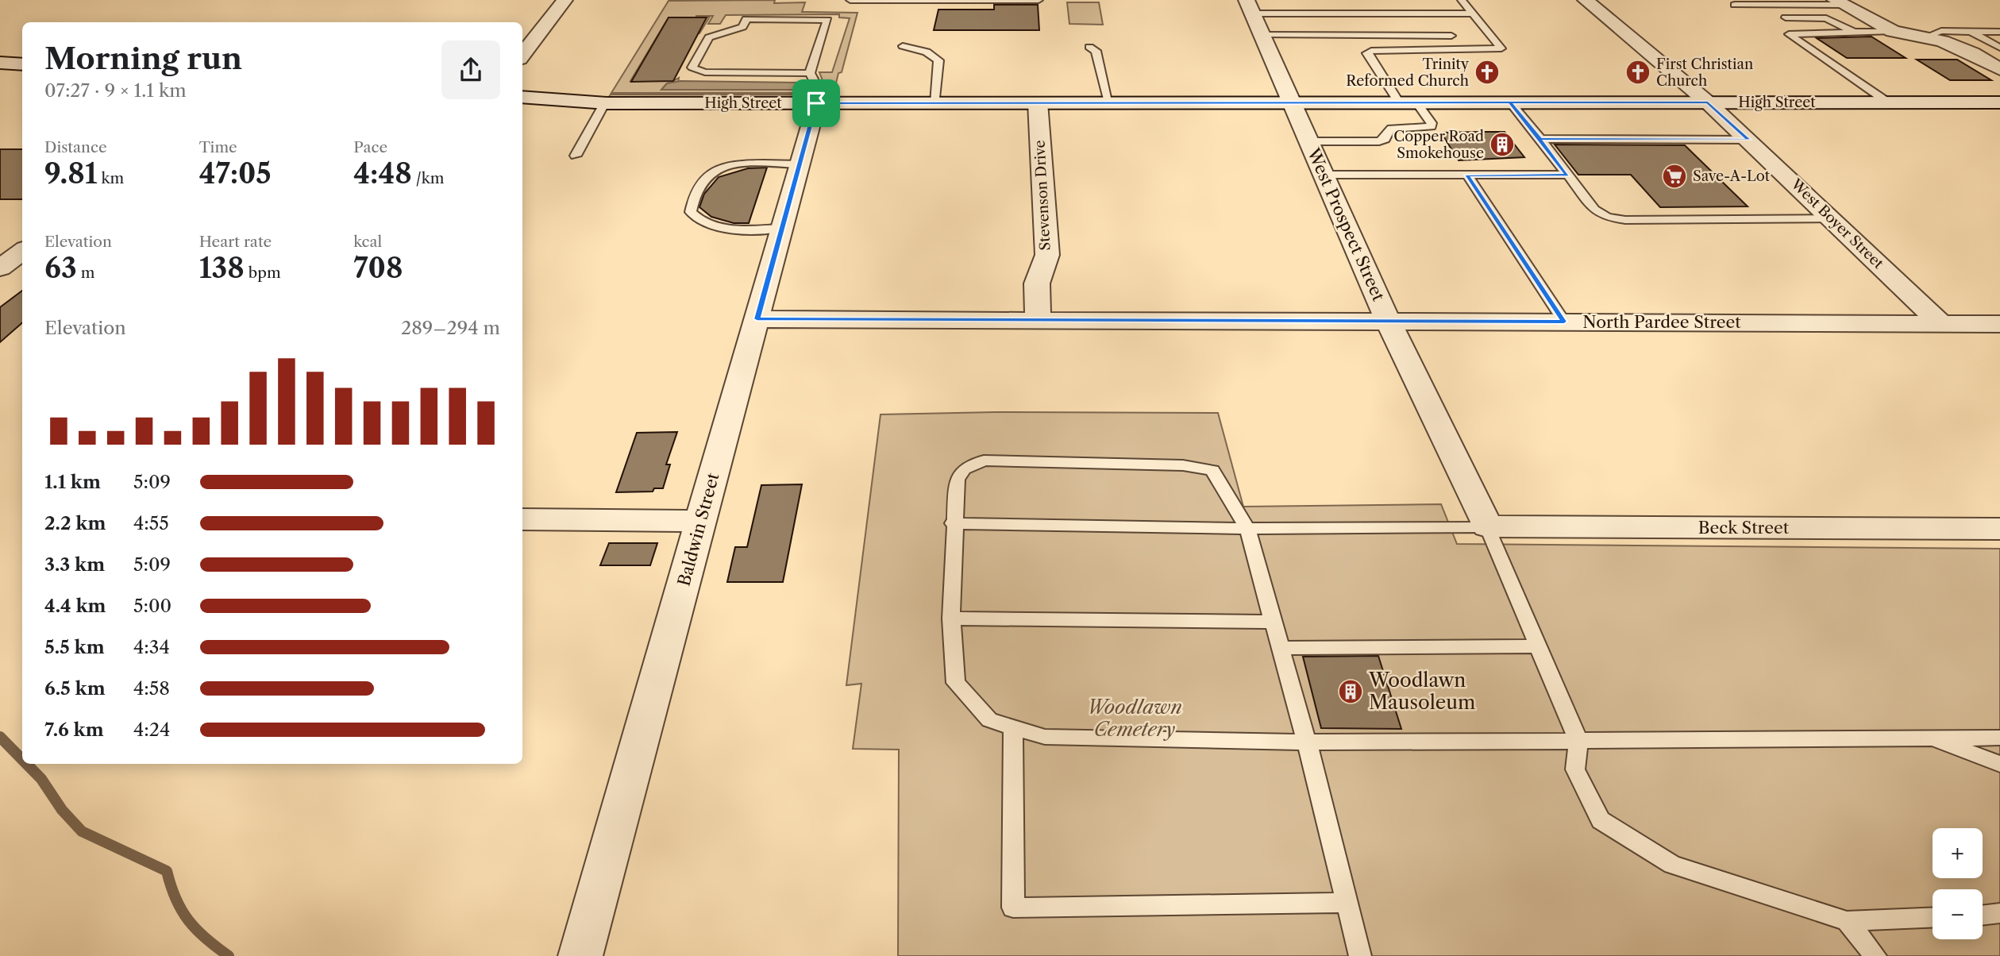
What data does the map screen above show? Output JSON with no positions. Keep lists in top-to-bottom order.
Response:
{
  "streets": {
    "street": [
      "High Street",
      "Stevenson Drive",
      "West Boyer Street",
      "West Prospect Street",
      "North Pardee Street",
      "Beck Street",
      "Baldwin Street"
    ]
  },
  "crossings": [
    ["High Street", "Stevenson Drive"],
    ["High Street", "West Boyer Street"],
    ["High Street", "West Prospect Street"],
    ["High Street", "Baldwin Street"],
    ["Stevenson Drive", "North Pardee Street"],
    ["West Boyer Street", "North Pardee Street"],
    ["West Prospect Street", "North Pardee Street"],
    ["West Prospect Street", "Beck Street"],
    ["North Pardee Street", "Baldwin Street"]
  ],
  "parks": ["Woodlawn Cemetery"],
  "places": {
    "church": ["Trinity Reformed Church", "First Christian Church"],
    "building": ["Copper Road Smokehouse", "Woodlawn Mausoleum"],
    "supermarket": ["Save-A-Lot"]
  },
  "page": {
    "heading": ["Morning run", "07:27 · 9 × 1.1 km"],
    "stats": [
      ["Distance", "9.81 km"],
      ["Time", "47:05"],
      ["Pace", "4:48 /km"],
      ["Elevation", "63 m"],
      ["Heart rate", "138 bpm"],
      ["kcal", "708"]
    ],
    "chart": ["Elevation", "289–294 m"],
    "list": [
      {
        "name": "1.1 km",
        "note": "5:09"
      },
      {
        "name": "2.2 km",
        "note": "4:55"
      },
      {
        "name": "3.3 km",
        "note": "5:09"
      },
      {
        "name": "4.4 km",
        "note": "5:00"
      },
      {
        "name": "5.5 km",
        "note": "4:34"
      },
      {
        "name": "6.5 km",
        "note": "4:58"
      },
      {
        "name": "7.6 km",
        "note": "4:24"
      }
    ],
    "map_buttons": ["+", "−"]
  }
}
